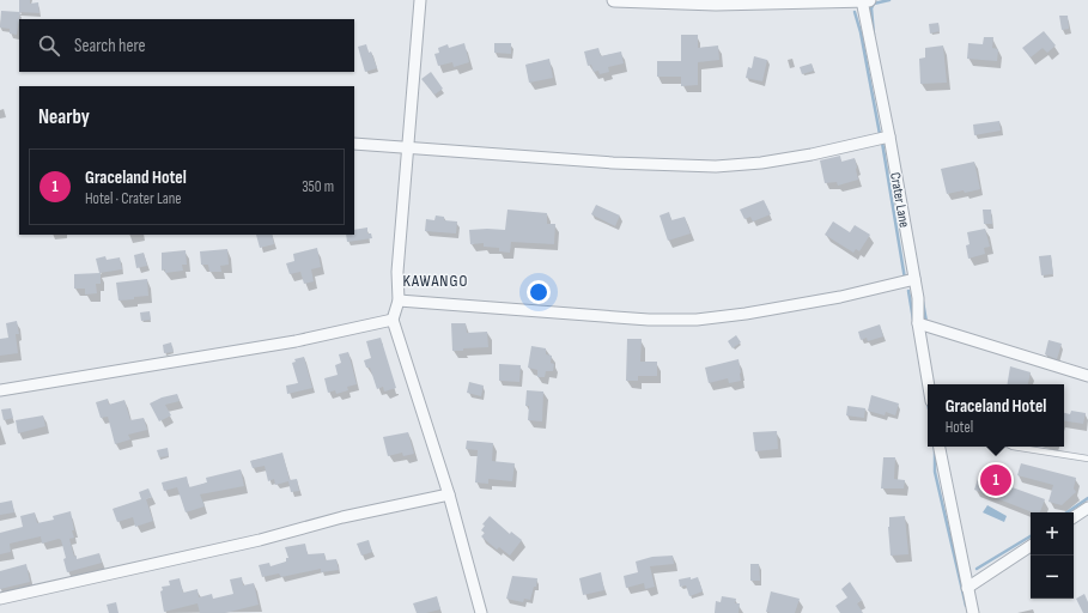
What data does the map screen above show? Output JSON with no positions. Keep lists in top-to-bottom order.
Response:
{
  "streets": {
    "street": ["Crater Lane"]
  },
  "districts": ["KAWANGO"],
  "page": {
    "search": "Search here",
    "heading": "Nearby",
    "list": [
      {
        "mark": "1",
        "name": "Graceland Hotel",
        "note": "Hotel · Crater Lane",
        "value": "350 m"
      }
    ],
    "popup": ["Graceland Hotel", "Hotel"],
    "pins": "1",
    "map_buttons": ["+", "−"]
  }
}
